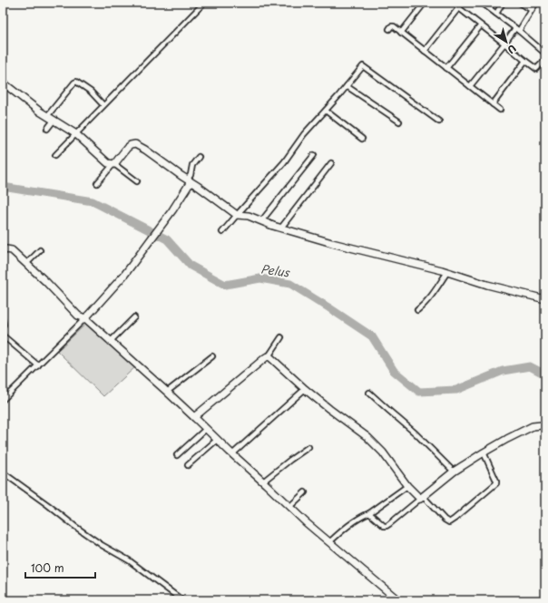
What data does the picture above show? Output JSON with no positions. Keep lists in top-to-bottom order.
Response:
{
  "water": ["Pelus"],
  "scale_bar": "100 m",
  "north": "bottom right"
}
